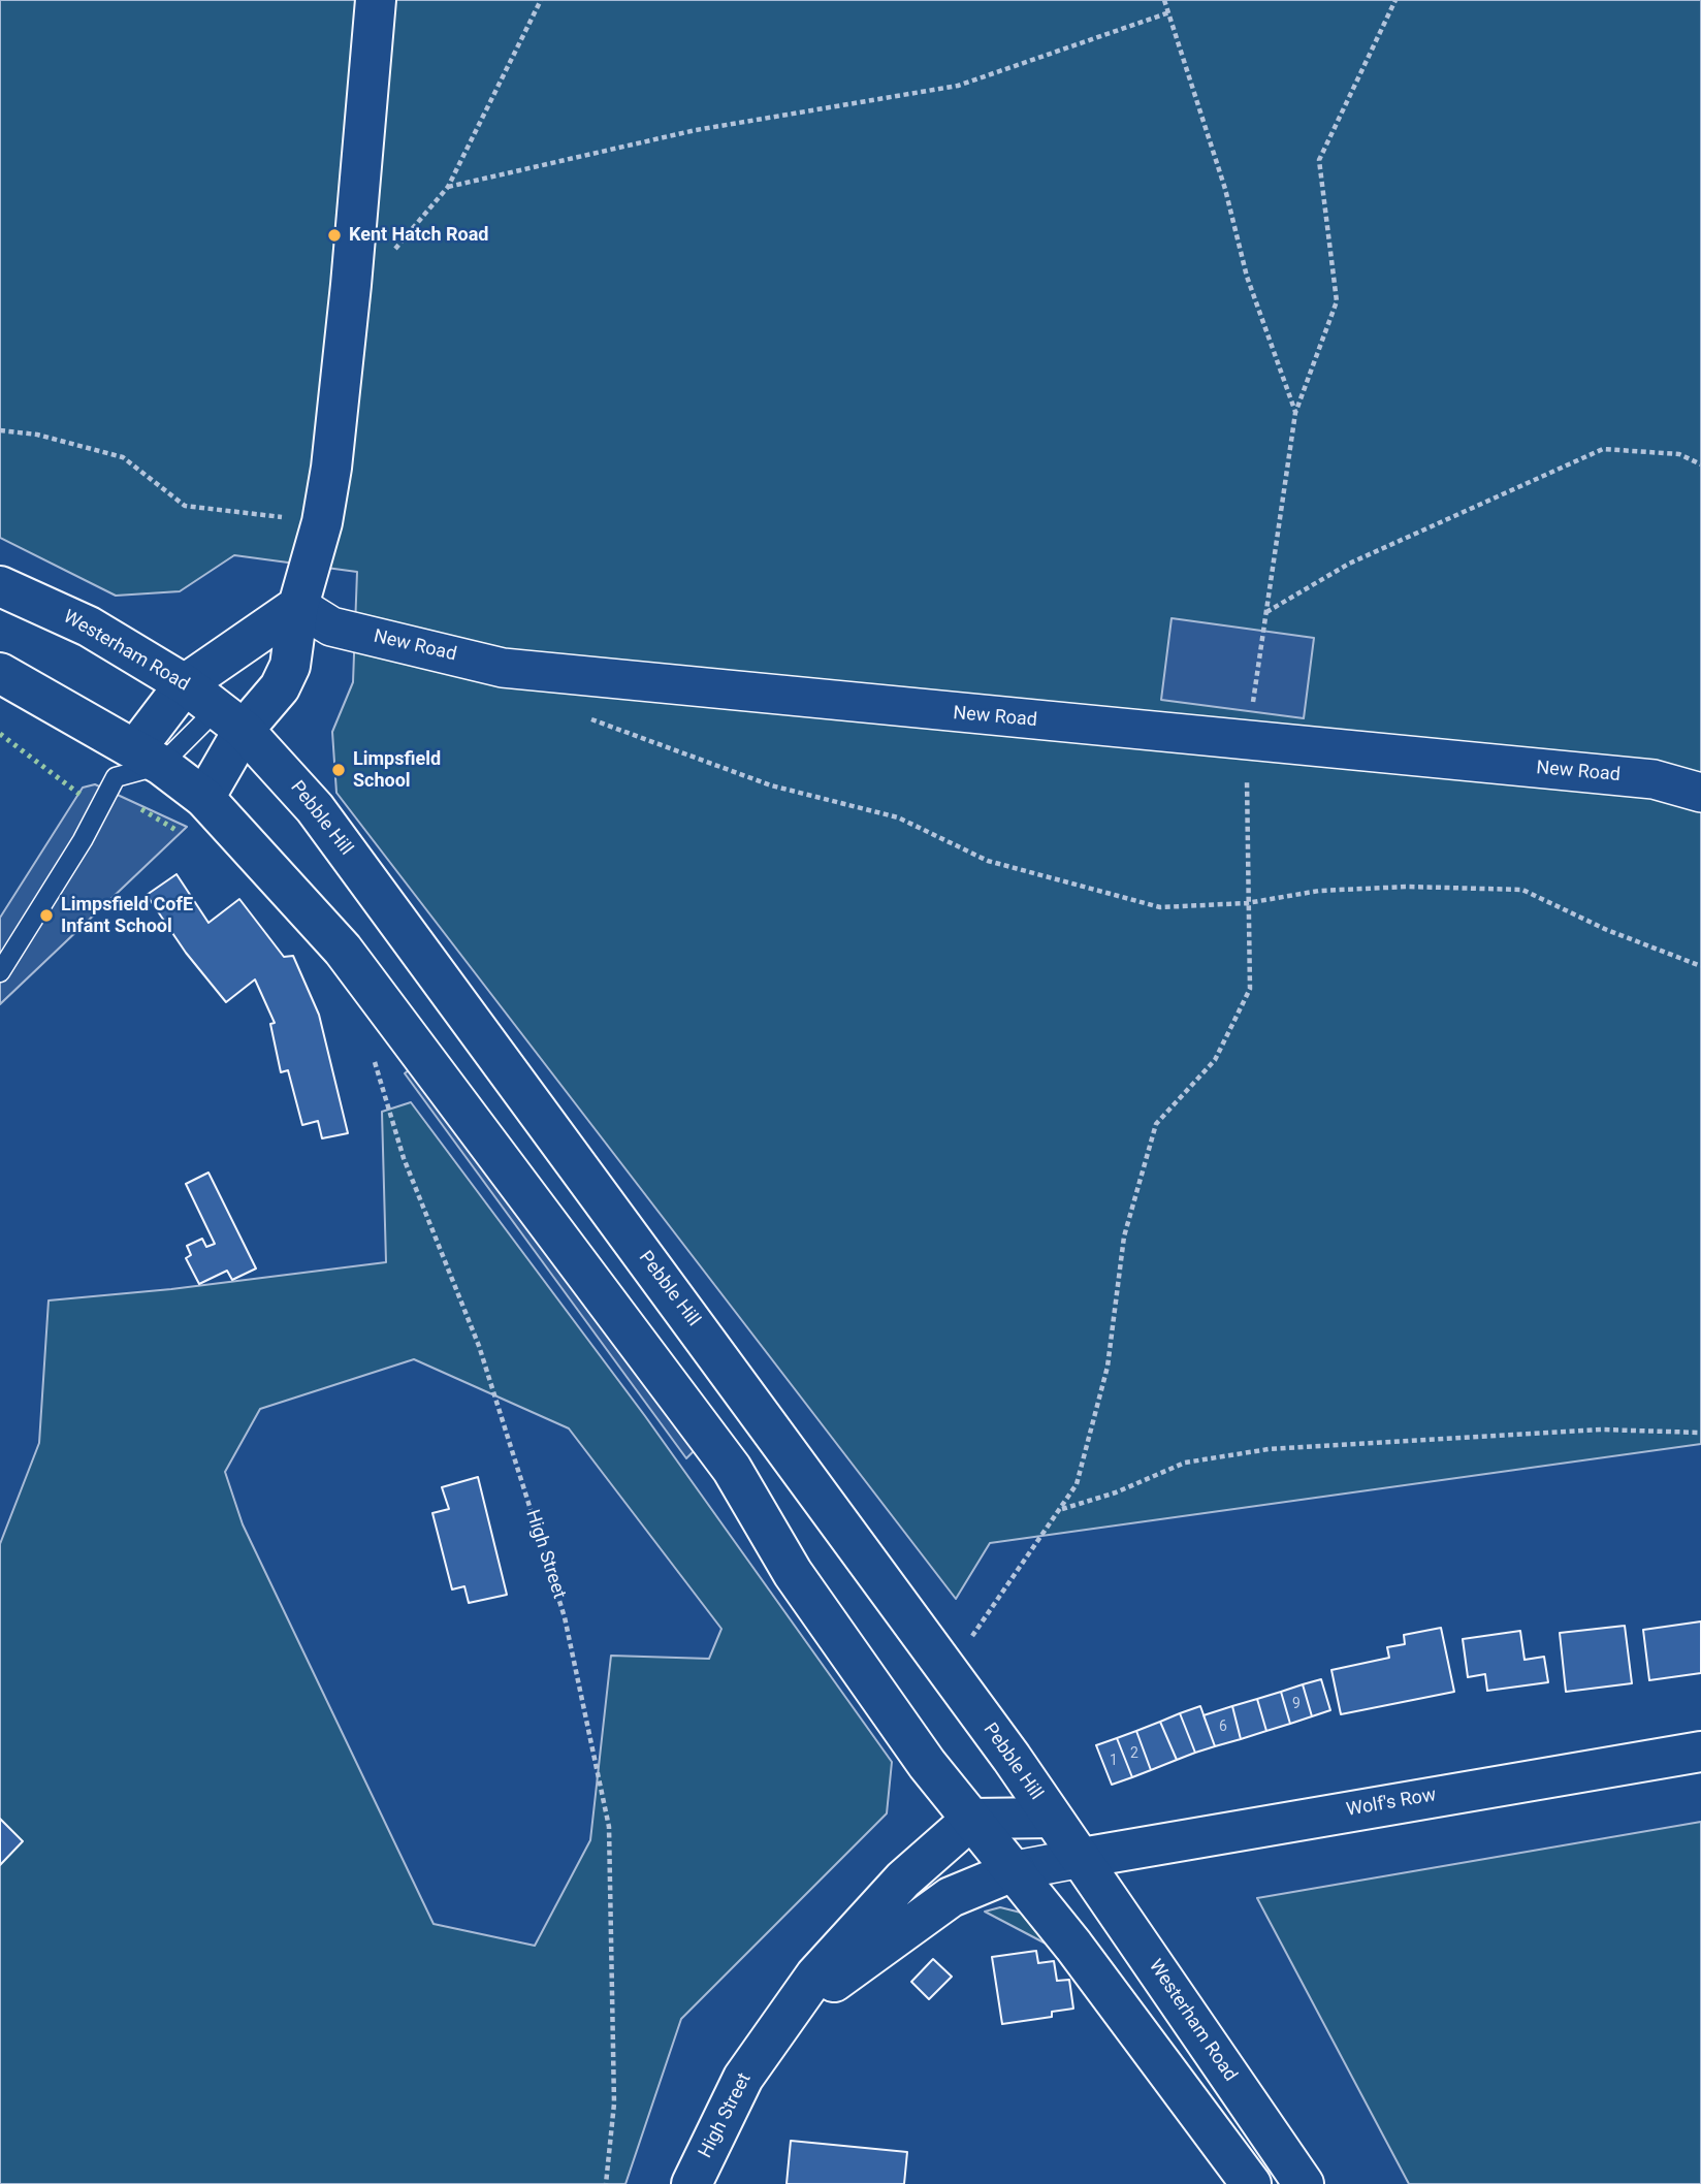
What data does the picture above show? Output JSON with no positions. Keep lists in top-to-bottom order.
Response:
{
  "streets": {
    "main road": [
      "Westerham Road",
      "Pebble Hill",
      "High Street",
      "Wolf's Row"
    ],
    "street": ["New Road"]
  },
  "crossings": [
    ["Westerham Road", "Pebble Hill"],
    ["Westerham Road", "Wolf's Row"],
    ["Pebble Hill", "Wolf's Row"]
  ],
  "places": ["Kent Hatch Road", "Limpsfield School", "Limpsfield CofE Infant School"],
  "house_numbers": [
    "9",
    "6",
    "2",
    "1"
  ]
}
